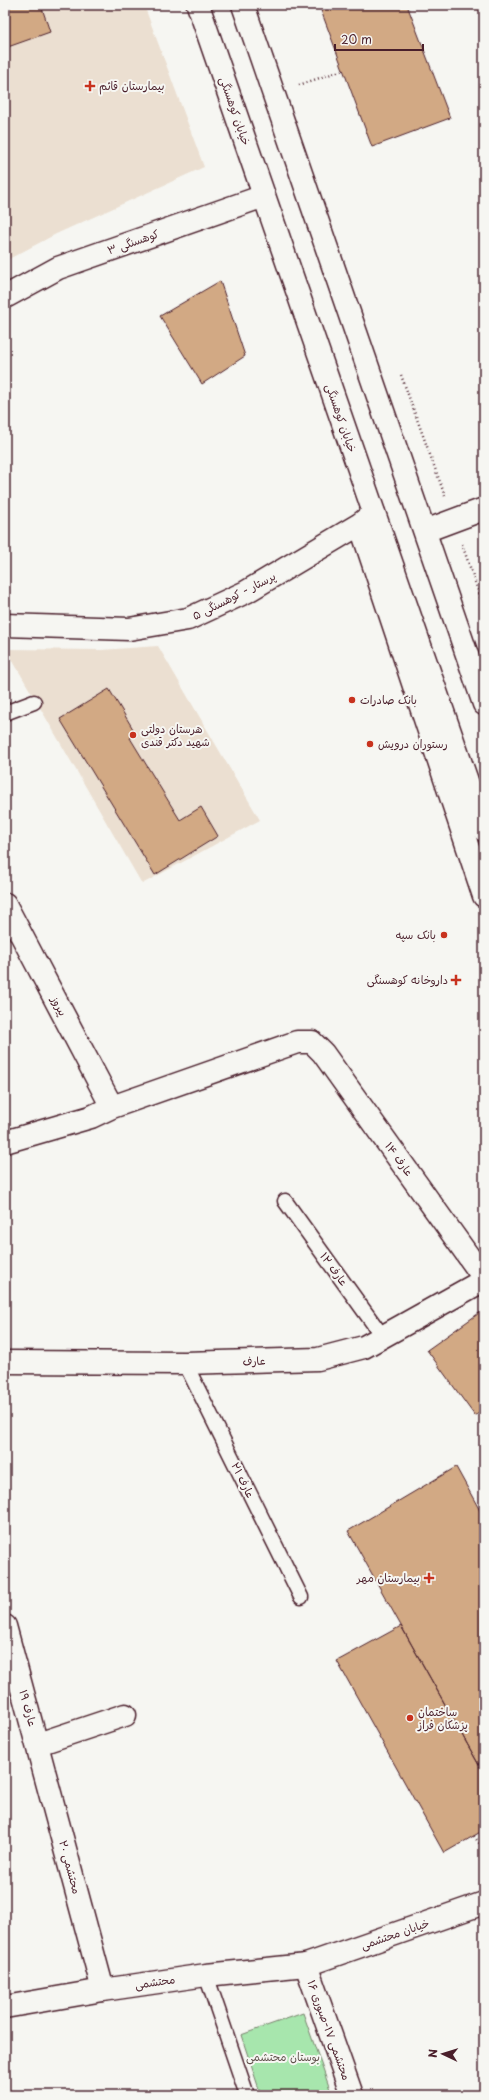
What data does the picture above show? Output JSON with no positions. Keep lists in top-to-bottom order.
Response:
{
  "streets": {
    "street": [
      "خیابان کوهسنگی",
      "کوهسنگی ۳",
      "پرستار - کوهسنگی ۵",
      "پیروز",
      "عارف ۱۴",
      "عارف",
      "عارف ۱۹",
      "محتشمی ۲۰",
      "خیابان محتشمی",
      "محتشمی",
      "محتشمی ۱۷-صبوری ۱۶"
    ],
    "lane": ["عارف ۱۲", "عارف ۲۱"]
  },
  "crossings": [
    ["خیابان کوهسنگی", "کوهسنگی ۳"],
    ["خیابان کوهسنگی", "پرستار - کوهسنگی ۵"],
    ["پیروز", "عارف ۱۴"],
    ["عارف ۱۴", "عارف"],
    ["عارف ۱۲", "عارف"],
    ["عارف", "عارف ۲۱"],
    ["عارف ۱۹", "محتشمی ۲۰"],
    ["محتشمی ۲۰", "محتشمی"],
    ["خیابان محتشمی", "محتشمی"],
    ["خیابان محتشمی", "محتشمی ۱۷-صبوری ۱۶"],
    ["محتشمی", "محتشمی ۱۷-صبوری ۱۶"]
  ],
  "parks": ["بوستان محتشمی"],
  "places": {
    "health": ["بیمارستان قائم", "داروخانه کوهسنگی", "بیمارستان مهر"],
    "other": [
      "بانک صادرات",
      "هرستان دولتی شهید دکتر قندی",
      "رستوران درویش",
      "بانک سپه",
      "ساختمان پزشکان فراز"
    ]
  },
  "scale_bar": "20 m",
  "north": "left"
}
